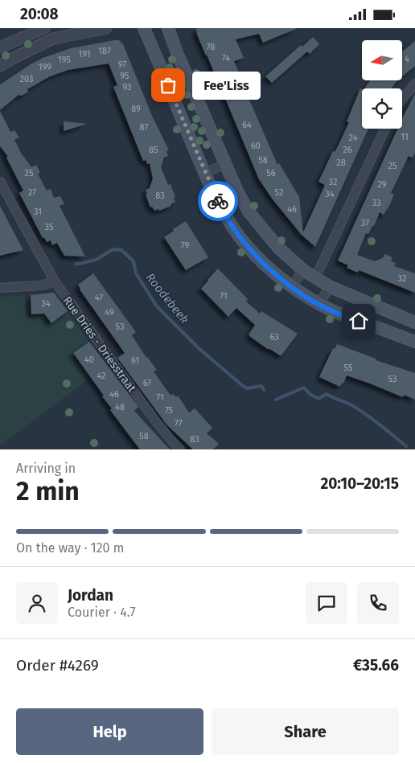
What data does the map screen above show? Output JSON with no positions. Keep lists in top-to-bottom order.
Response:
{
  "streets": {
    "street": ["Rue Dries - Driesstraat"]
  },
  "water": ["Roodebeek"],
  "places": ["Fee'Liss"],
  "house_numbers": [
    "78",
    "187",
    "191",
    "74",
    "4",
    "195",
    "97",
    "199",
    "95",
    "203",
    "93",
    "89",
    "64",
    "87",
    "11",
    "24",
    "60",
    "85",
    "26",
    "58",
    "28",
    "25",
    "25",
    "56",
    "32",
    "29",
    "27",
    "52",
    "34",
    "83",
    "33",
    "46",
    "31",
    "37",
    "35",
    "79",
    "32",
    "71",
    "47",
    "34",
    "49",
    "53",
    "63",
    "40",
    "61",
    "55",
    "42",
    "53",
    "67",
    "46",
    "71",
    "48",
    "75",
    "77",
    "58",
    "83"
  ],
  "north": "left",
  "page": {
    "status": "20:08",
    "bubble": "Fee'Liss",
    "heading": ["2 min", "Arriving in", "20:10–20:15"],
    "panel": [
      "Jordan",
      "Courier · 4.7",
      "Order #4269",
      "€35.66"
    ],
    "bar": "On the way · 120 m",
    "buttons": ["Help", "Share"]
  }
}
